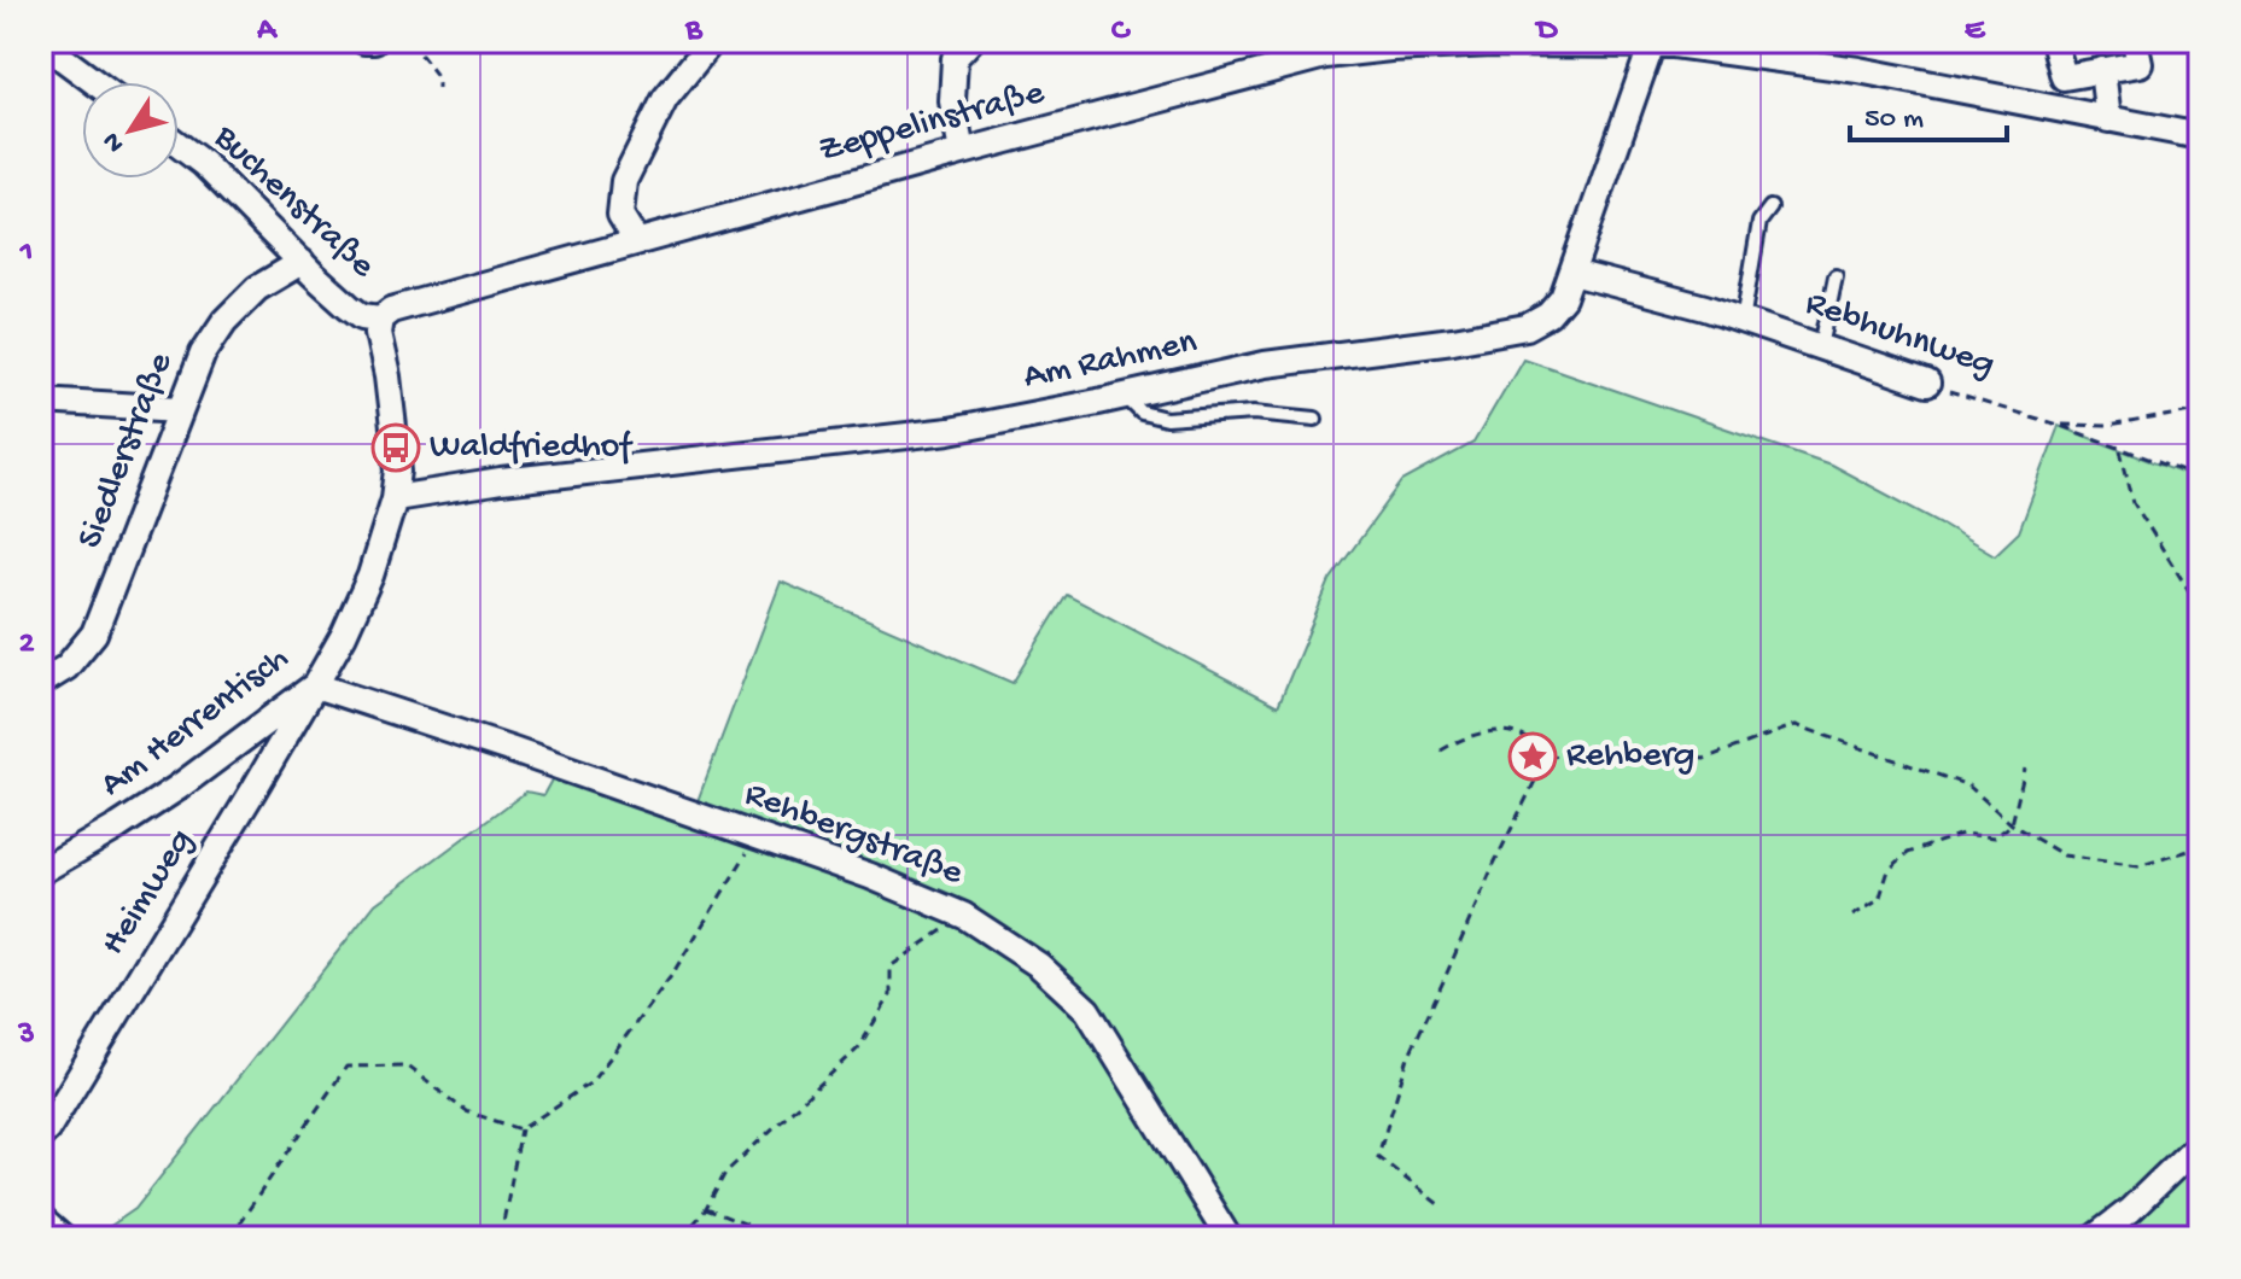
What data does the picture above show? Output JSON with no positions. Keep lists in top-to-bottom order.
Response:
{
  "streets": {
    "street": [
      "Zeppelinstraße",
      "Buchenstraße",
      "Rebhuhnweg",
      "Am Rahmen",
      "Siedlerstraße",
      "Am Herrentisch",
      "Rehbergstraße",
      "Heimweg"
    ]
  },
  "crossings": [
    ["Zeppelinstraße", "Buchenstraße"],
    ["Zeppelinstraße", "Am Rahmen"],
    ["Zeppelinstraße", "Am Herrentisch"],
    ["Buchenstraße", "Siedlerstraße"],
    ["Buchenstraße", "Am Herrentisch"],
    ["Rebhuhnweg", "Am Rahmen"],
    ["Am Rahmen", "Am Herrentisch"],
    ["Am Herrentisch", "Rehbergstraße"],
    ["Am Herrentisch", "Heimweg"],
    ["Rehbergstraße", "Heimweg"]
  ],
  "places": {
    "bus stop": ["Waldfriedhof"],
    "place": ["Rehberg"]
  },
  "scale_bar": "50 m",
  "north": "bottom left",
  "grid": {
    "columns": [
      "A",
      "B",
      "C",
      "D",
      "E"
    ],
    "rows": ["1", "2", "3"]
  }
}
